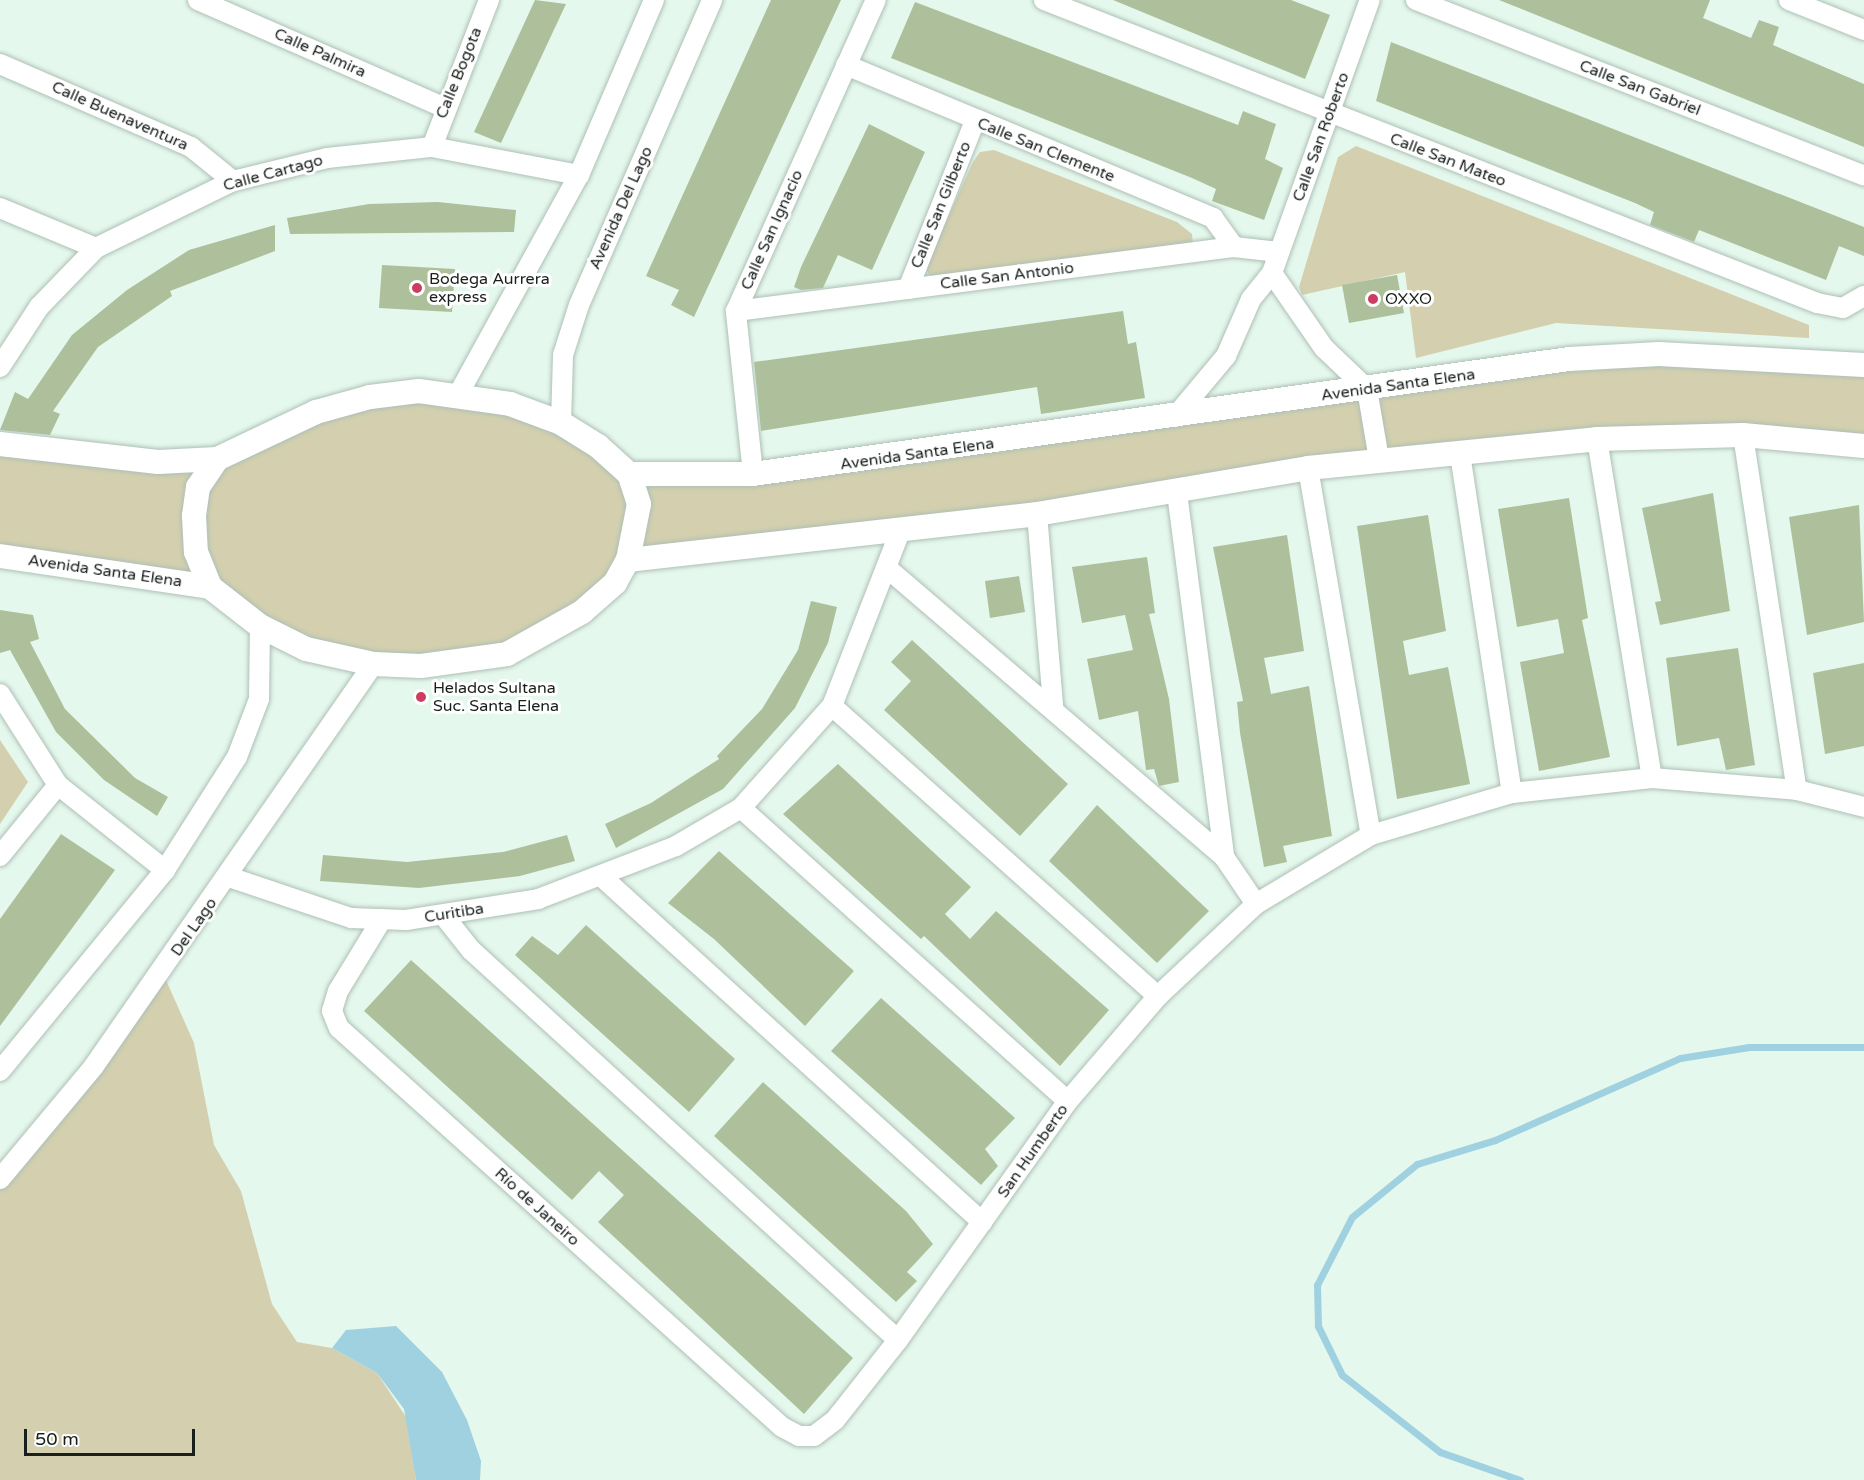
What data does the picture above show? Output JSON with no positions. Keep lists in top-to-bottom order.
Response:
{
  "streets": {
    "street": [
      "Calle Palmira",
      "Calle Bogota",
      "Calle San Gabriel",
      "Calle Buenaventura",
      "Calle San Roberto",
      "Calle San Clemente",
      "Calle San Mateo",
      "Calle Cartago",
      "Calle San Gilberto",
      "Avenida Del Lago",
      "Calle San Ignacio",
      "Calle San Antonio",
      "Avenida Santa Elena",
      "Curitiba",
      "Del Lago",
      "San Humberto",
      "Río de Janeiro"
    ]
  },
  "crossings": [
    ["Calle Palmira", "Calle Bogota"],
    ["Calle Bogota", "Calle Cartago"],
    ["Calle Buenaventura", "Calle Cartago"],
    ["Calle San Roberto", "Calle San Mateo"],
    ["Calle San Roberto", "Calle San Antonio"],
    ["Calle San Roberto", "Avenida Santa Elena"],
    ["Calle San Clemente", "Calle San Gilberto"],
    ["Calle San Clemente", "Calle San Ignacio"],
    ["Calle San Clemente", "Calle San Antonio"],
    ["Calle San Gilberto", "Calle San Antonio"],
    ["Calle San Ignacio", "Calle San Antonio"],
    ["Calle San Ignacio", "Avenida Santa Elena"],
    ["Curitiba", "Del Lago"],
    ["Curitiba", "Río de Janeiro"],
    ["San Humberto", "Río de Janeiro"]
  ],
  "places": ["Bodega Aurrera express", "OXXO", "Helados Sultana Suc. Santa Elena"],
  "scale_bar": "50 m"
}
